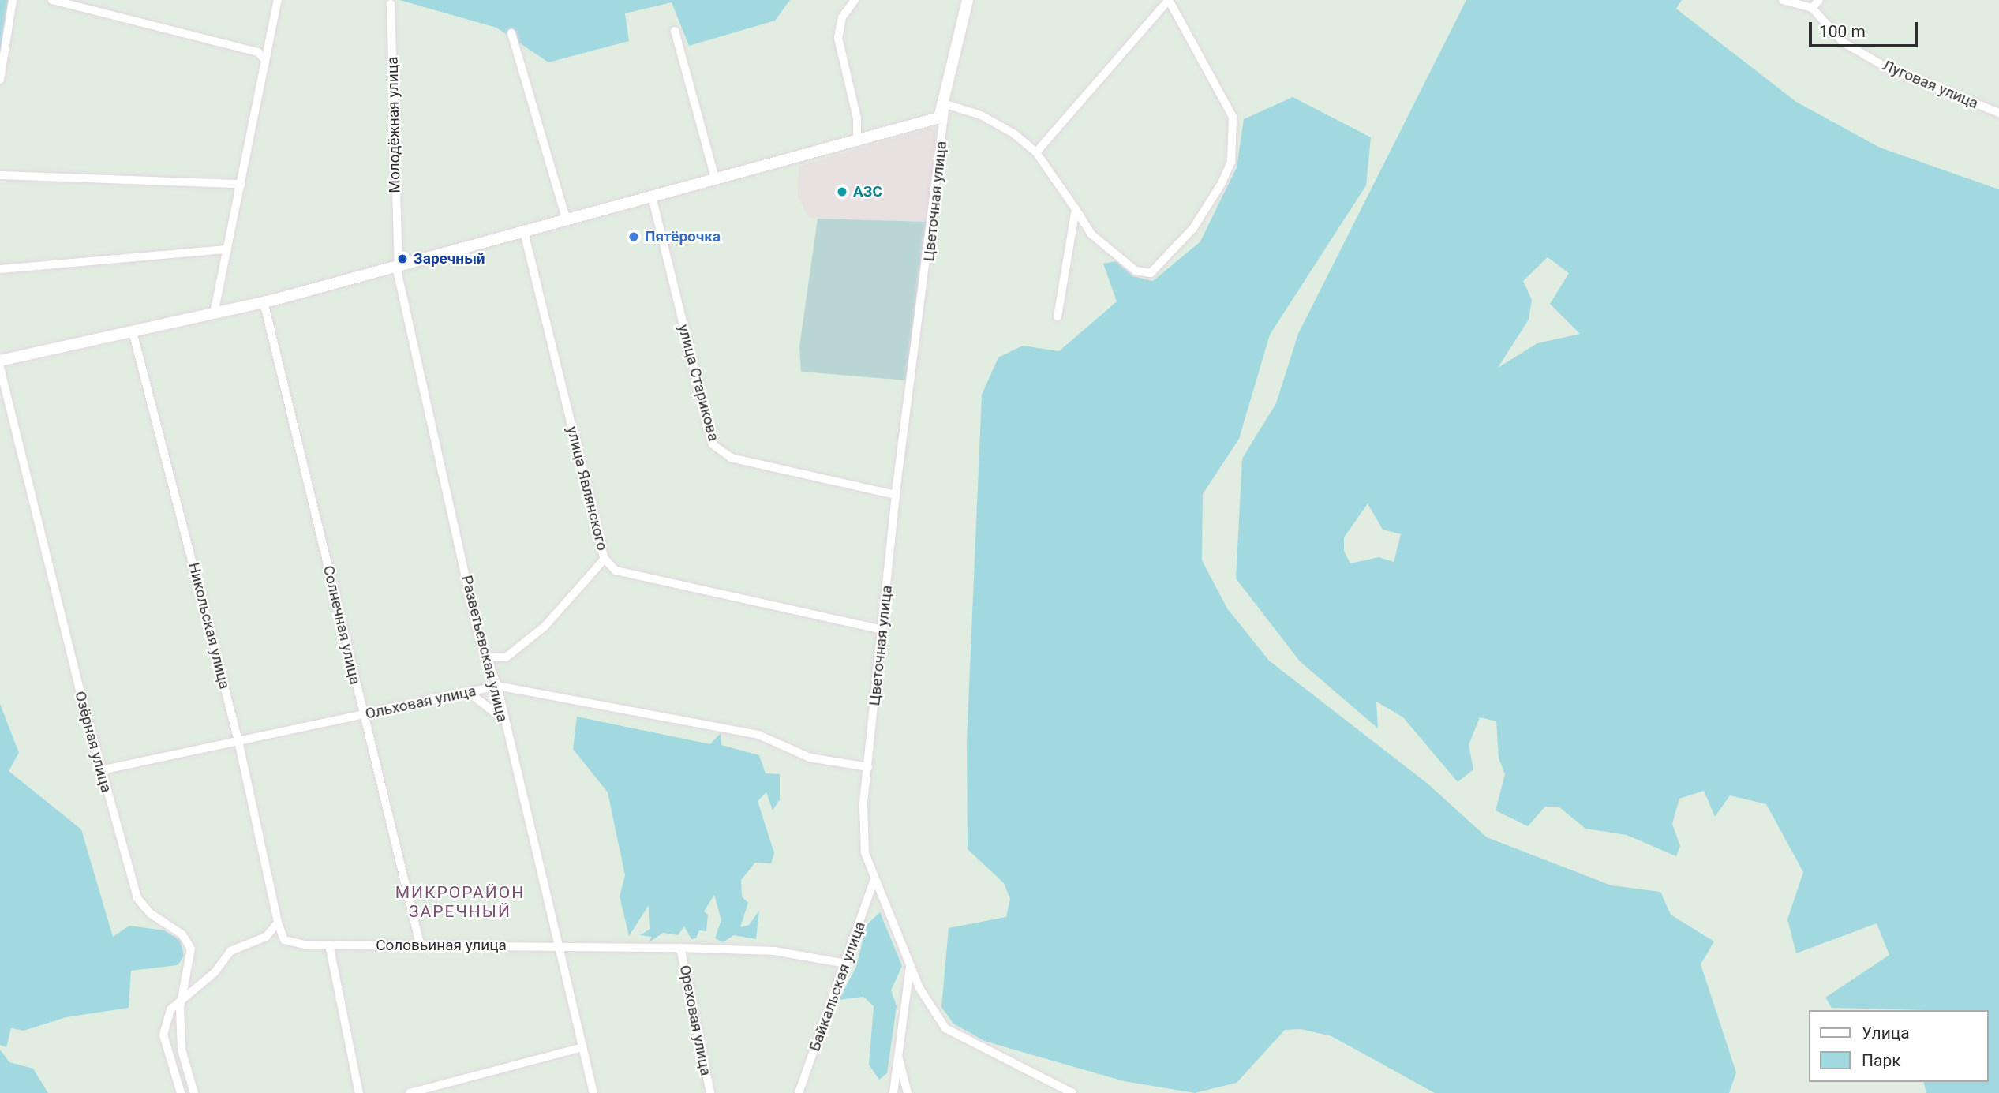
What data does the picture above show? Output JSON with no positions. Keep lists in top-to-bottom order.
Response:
{
  "streets": {
    "street": [
      "Луговая улица",
      "Молодёжная улица",
      "Цветочная улица",
      "улица Старикова",
      "улица Являнского",
      "Солнечная улица",
      "Никольская улица",
      "Разветьевская улица",
      "Ольховая улица",
      "Озёрная улица",
      "Соловьиная улица",
      "Байкальская улица",
      "Ореховая улица"
    ]
  },
  "crossings": [
    ["Молодёжная улица", "Разветьевская улица"],
    ["Цветочная улица", "улица Старикова"],
    ["Цветочная улица", "улица Являнского"],
    ["Цветочная улица", "Ольховая улица"],
    ["Цветочная улица", "Байкальская улица"],
    ["Солнечная улица", "Ольховая улица"],
    ["Солнечная улица", "Соловьиная улица"],
    ["Никольская улица", "Ольховая улица"],
    ["Никольская улица", "Соловьиная улица"],
    ["Разветьевская улица", "Ольховая улица"],
    ["Разветьевская улица", "Соловьиная улица"],
    ["Ольховая улица", "Озёрная улица"],
    ["Соловьиная улица", "Байкальская улица"],
    ["Соловьиная улица", "Ореховая улица"]
  ],
  "districts": ["МИКРОРАЙОН ЗАРЕЧНЫЙ"],
  "places": ["АЗС", "Пятёрочка", "Заречный"],
  "legend": ["Улица", "Парк"],
  "scale_bar": "100 m"
}
